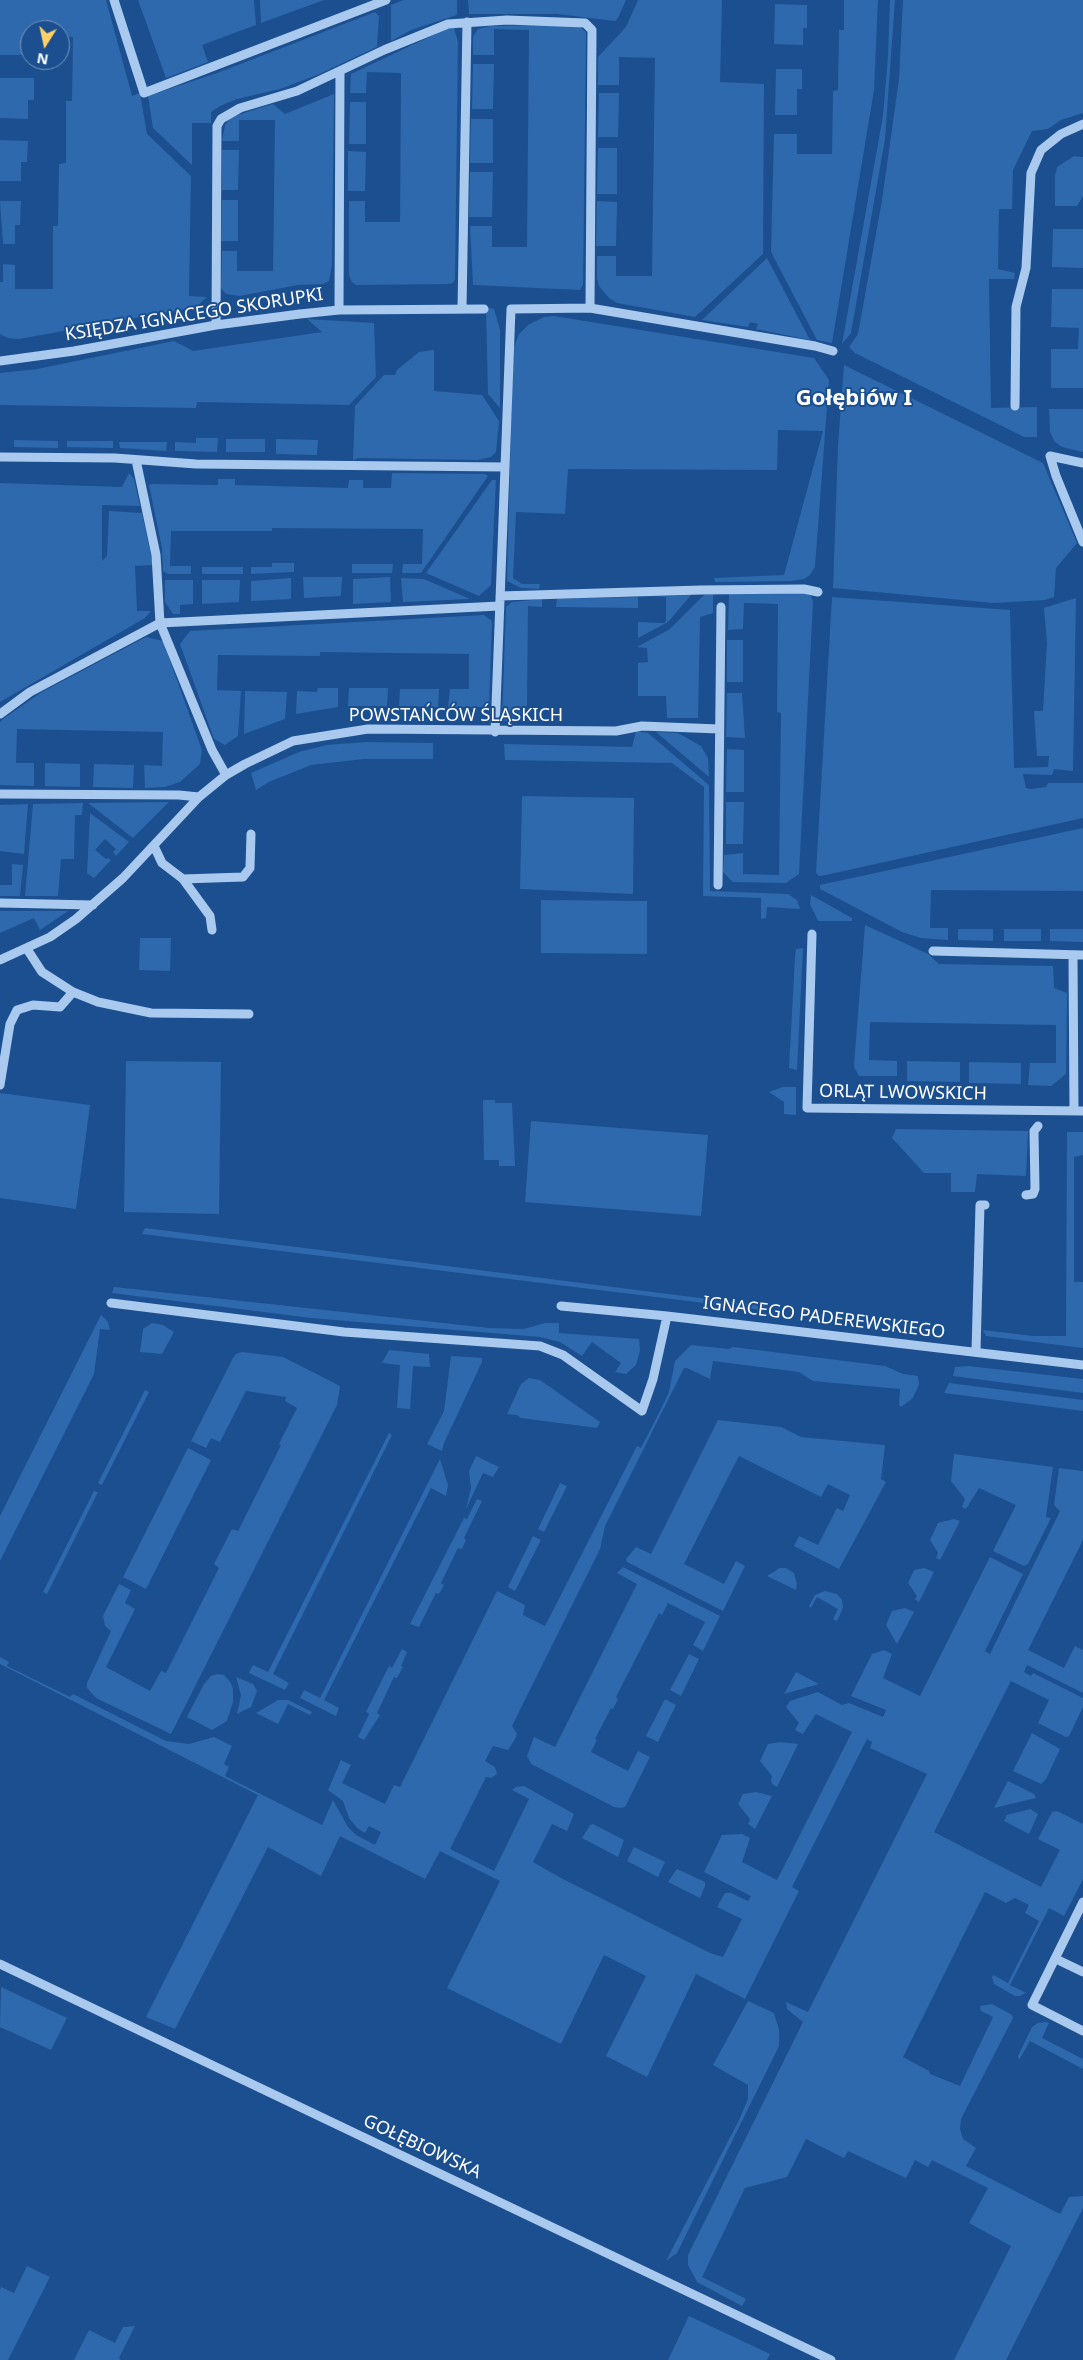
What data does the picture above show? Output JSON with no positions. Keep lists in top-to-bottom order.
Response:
{
  "streets": {
    "street": [
      "KSIĘDZA IGNACEGO SKORUPKI",
      "POWSTAŃCÓW ŚLĄSKICH",
      "ORLĄT LWOWSKICH",
      "IGNACEGO PADEREWSKIEGO",
      "GOŁĘBIOWSKA"
    ]
  },
  "districts": ["Gołębiów I"],
  "north": "bottom"
}
